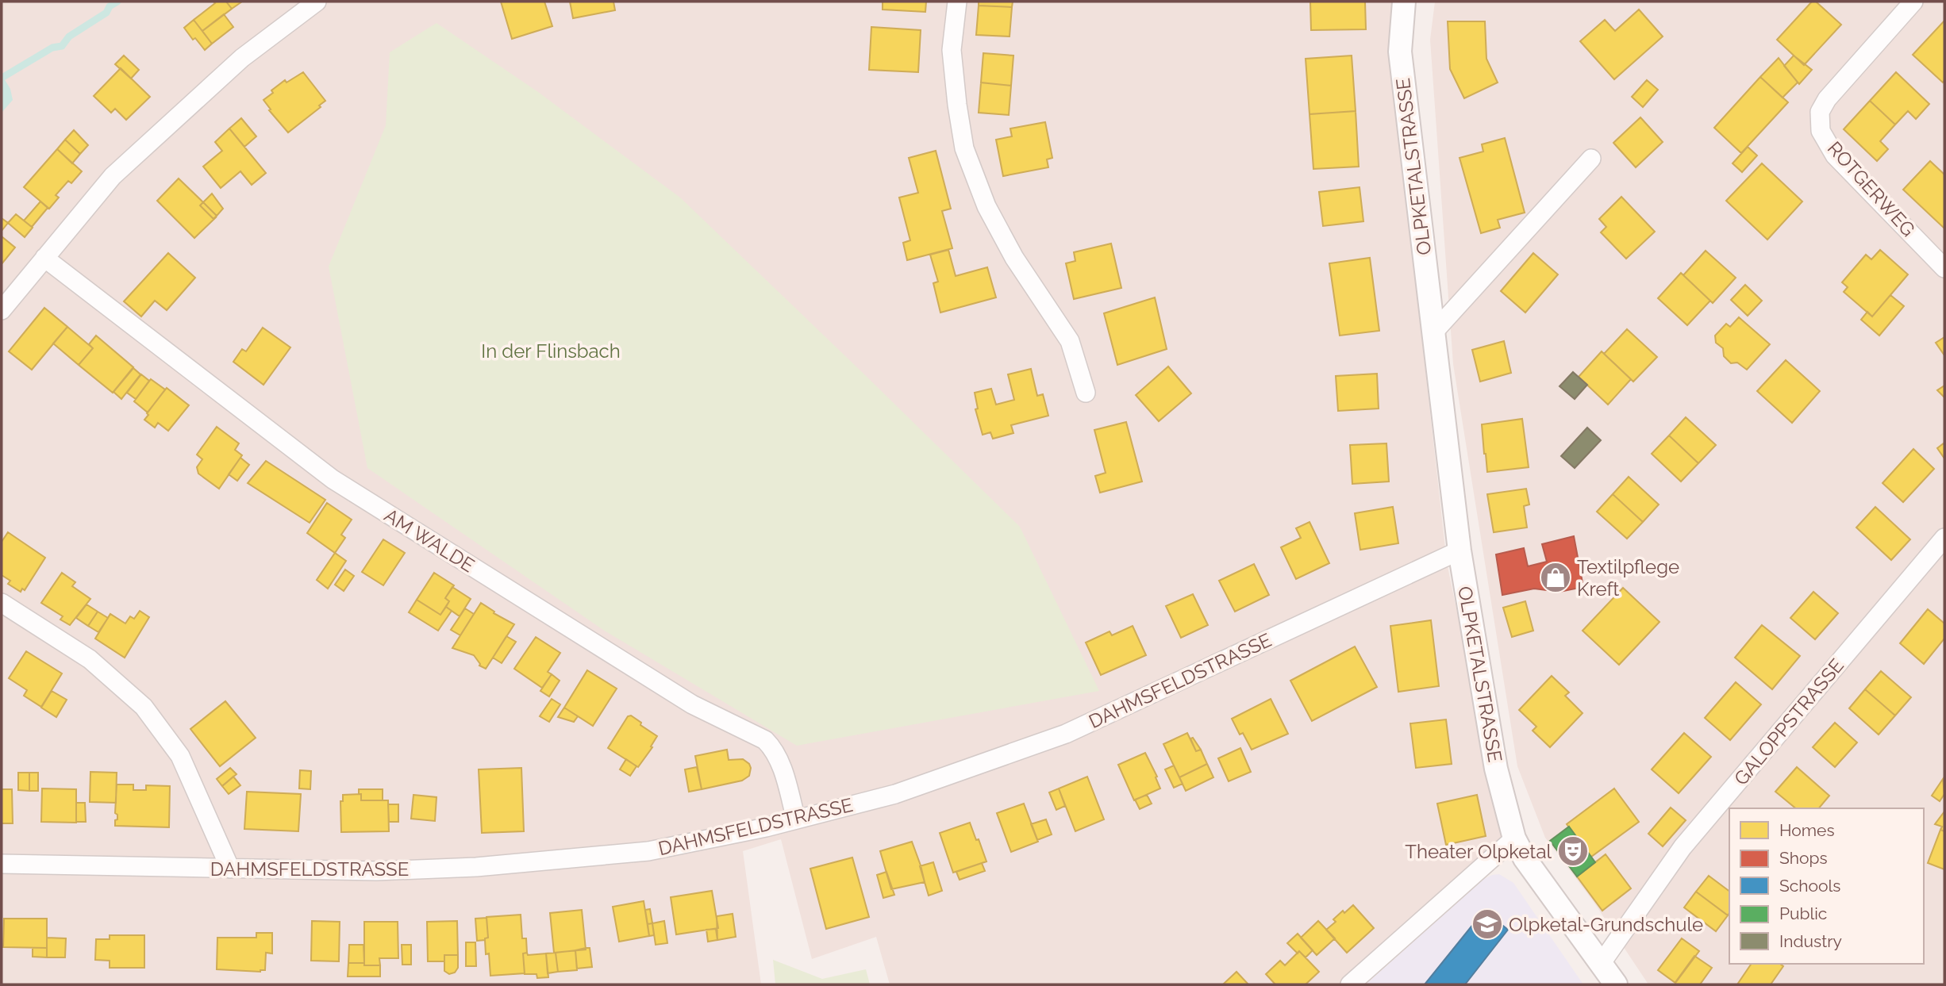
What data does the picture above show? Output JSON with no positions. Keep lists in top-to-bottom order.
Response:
{
  "streets": {
    "street": [
      "OLPKETALSTRASSE",
      "ROTGERWEG",
      "AM WALDE",
      "DAHMSFELDSTRASSE",
      "GALOPPSTRASSE"
    ]
  },
  "crossings": [
    ["OLPKETALSTRASSE", "DAHMSFELDSTRASSE"],
    ["OLPKETALSTRASSE", "GALOPPSTRASSE"],
    ["AM WALDE", "DAHMSFELDSTRASSE"]
  ],
  "parks": ["In der Flinsbach"],
  "places": {
    "shop": ["Textilpflege Kreft"],
    "theatre": ["Theater Olpketal"],
    "school or university": ["Olpketal-Grundschule"]
  },
  "legend": [
    "Homes",
    "Shops",
    "Schools",
    "Public",
    "Industry"
  ]
}
